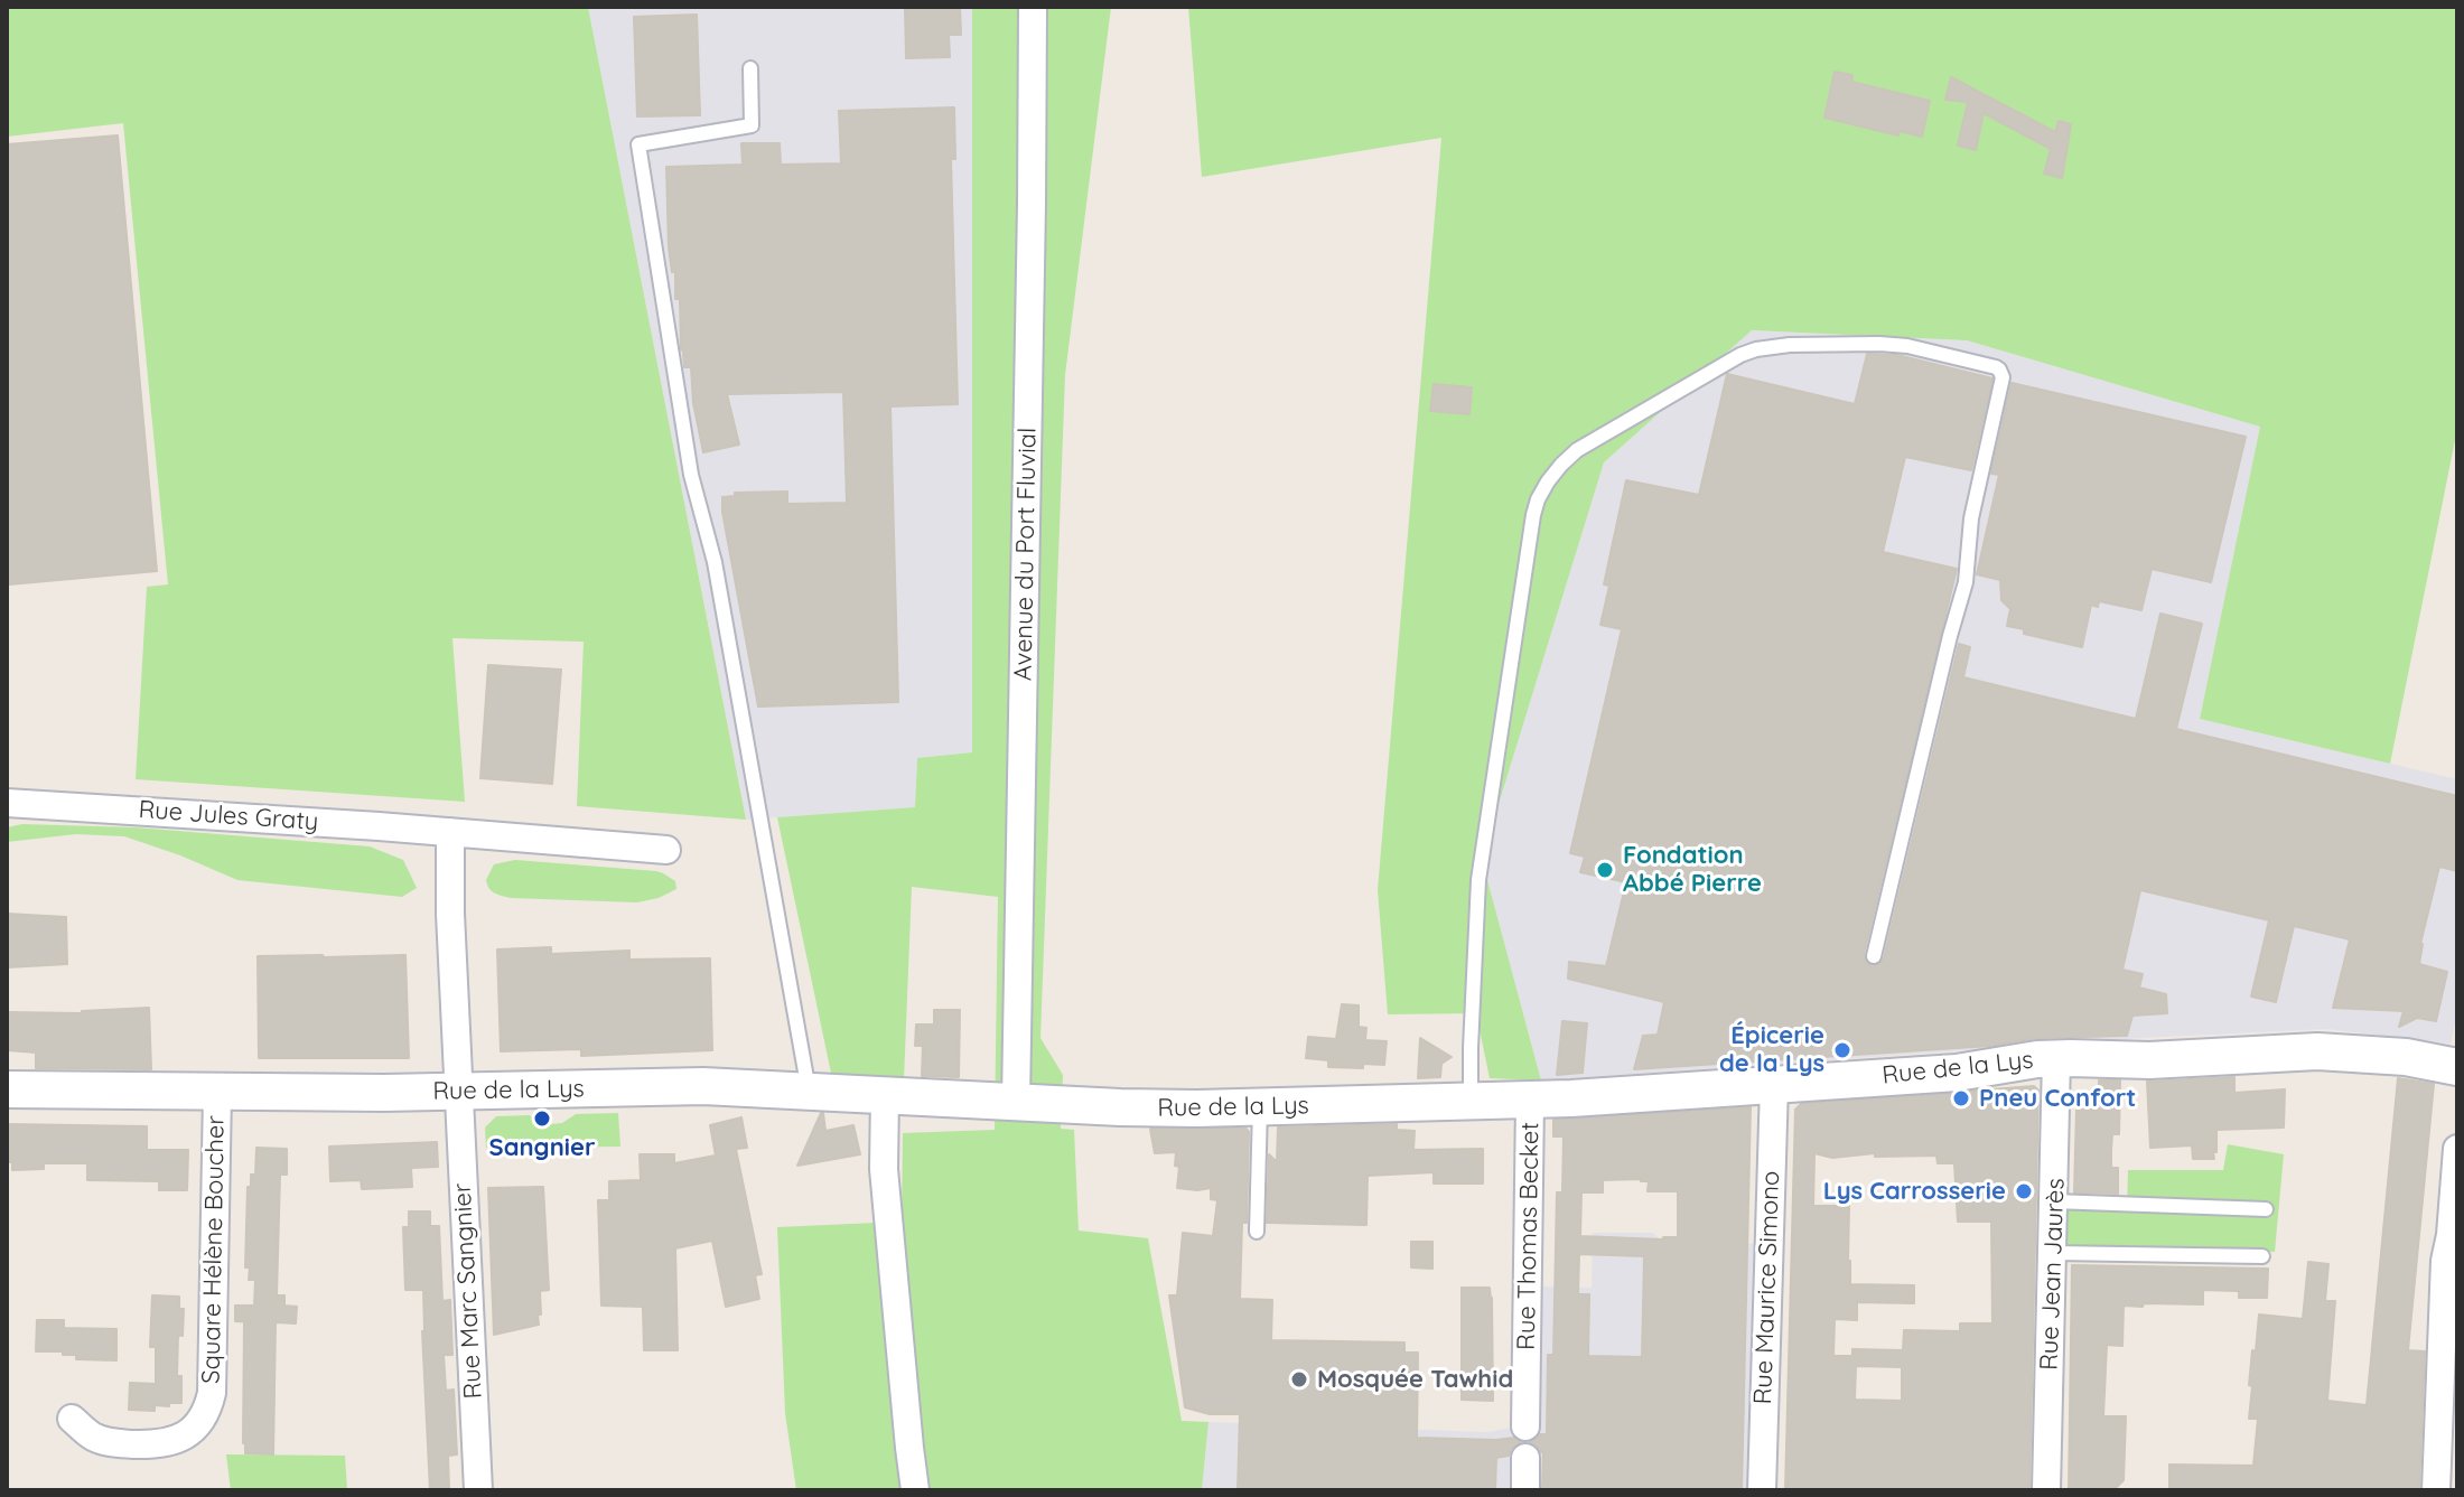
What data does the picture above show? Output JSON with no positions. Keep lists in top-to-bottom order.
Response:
{
  "streets": {
    "main road": ["Rue de la Lys"],
    "street": [
      "Avenue du Port Fluvial",
      "Rue Jules Graty",
      "Rue Thomas Becket",
      "Square Hélène Boucher",
      "Rue Jean Jaurès",
      "Rue Maurice Simono",
      "Rue Marc Sangnier"
    ]
  },
  "crossings": [
    ["Avenue du Port Fluvial", "Rue de la Lys"],
    ["Rue de la Lys", "Rue Thomas Becket"],
    ["Rue de la Lys", "Square Hélène Boucher"],
    ["Rue de la Lys", "Rue Jean Jaurès"],
    ["Rue de la Lys", "Rue Maurice Simono"],
    ["Rue de la Lys", "Rue Marc Sangnier"]
  ],
  "places": [
    "Fondation Abbé Pierre",
    "Épicerie de la Lys",
    "Pneu Confort",
    "Sangnier",
    "Lys Carrosserie",
    "Mosquée Tawhid"
  ]
}
